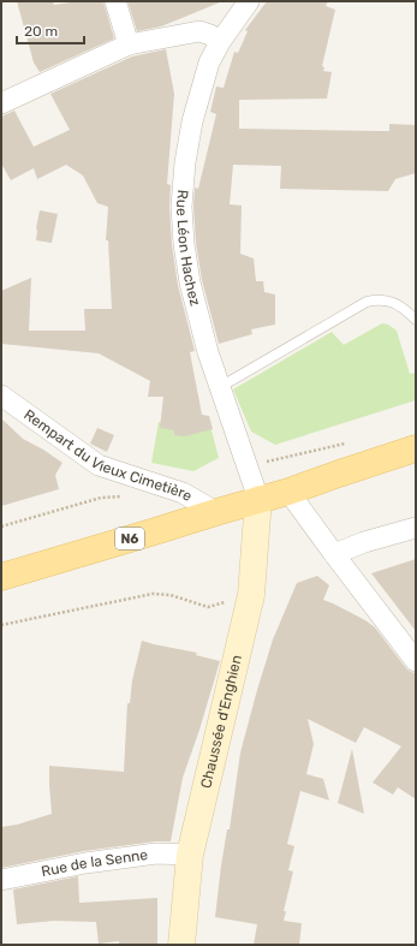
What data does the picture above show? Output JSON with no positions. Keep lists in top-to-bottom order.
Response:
{
  "streets": {
    "main road": ["N6", "Chaussée d'Enghien"],
    "street": ["Rue Léon Hachez", "Rempart du Vieux Cimetière", "Rue de la Senne"]
  },
  "crossings": [
    ["Rue Léon Hachez", "N6"],
    ["Rue Léon Hachez", "Chaussée d'Enghien"],
    ["Rempart du Vieux Cimetière", "N6"],
    ["N6", "Chaussée d'Enghien"],
    ["Chaussée d'Enghien", "Rue de la Senne"]
  ],
  "scale_bar": "20 m"
}
